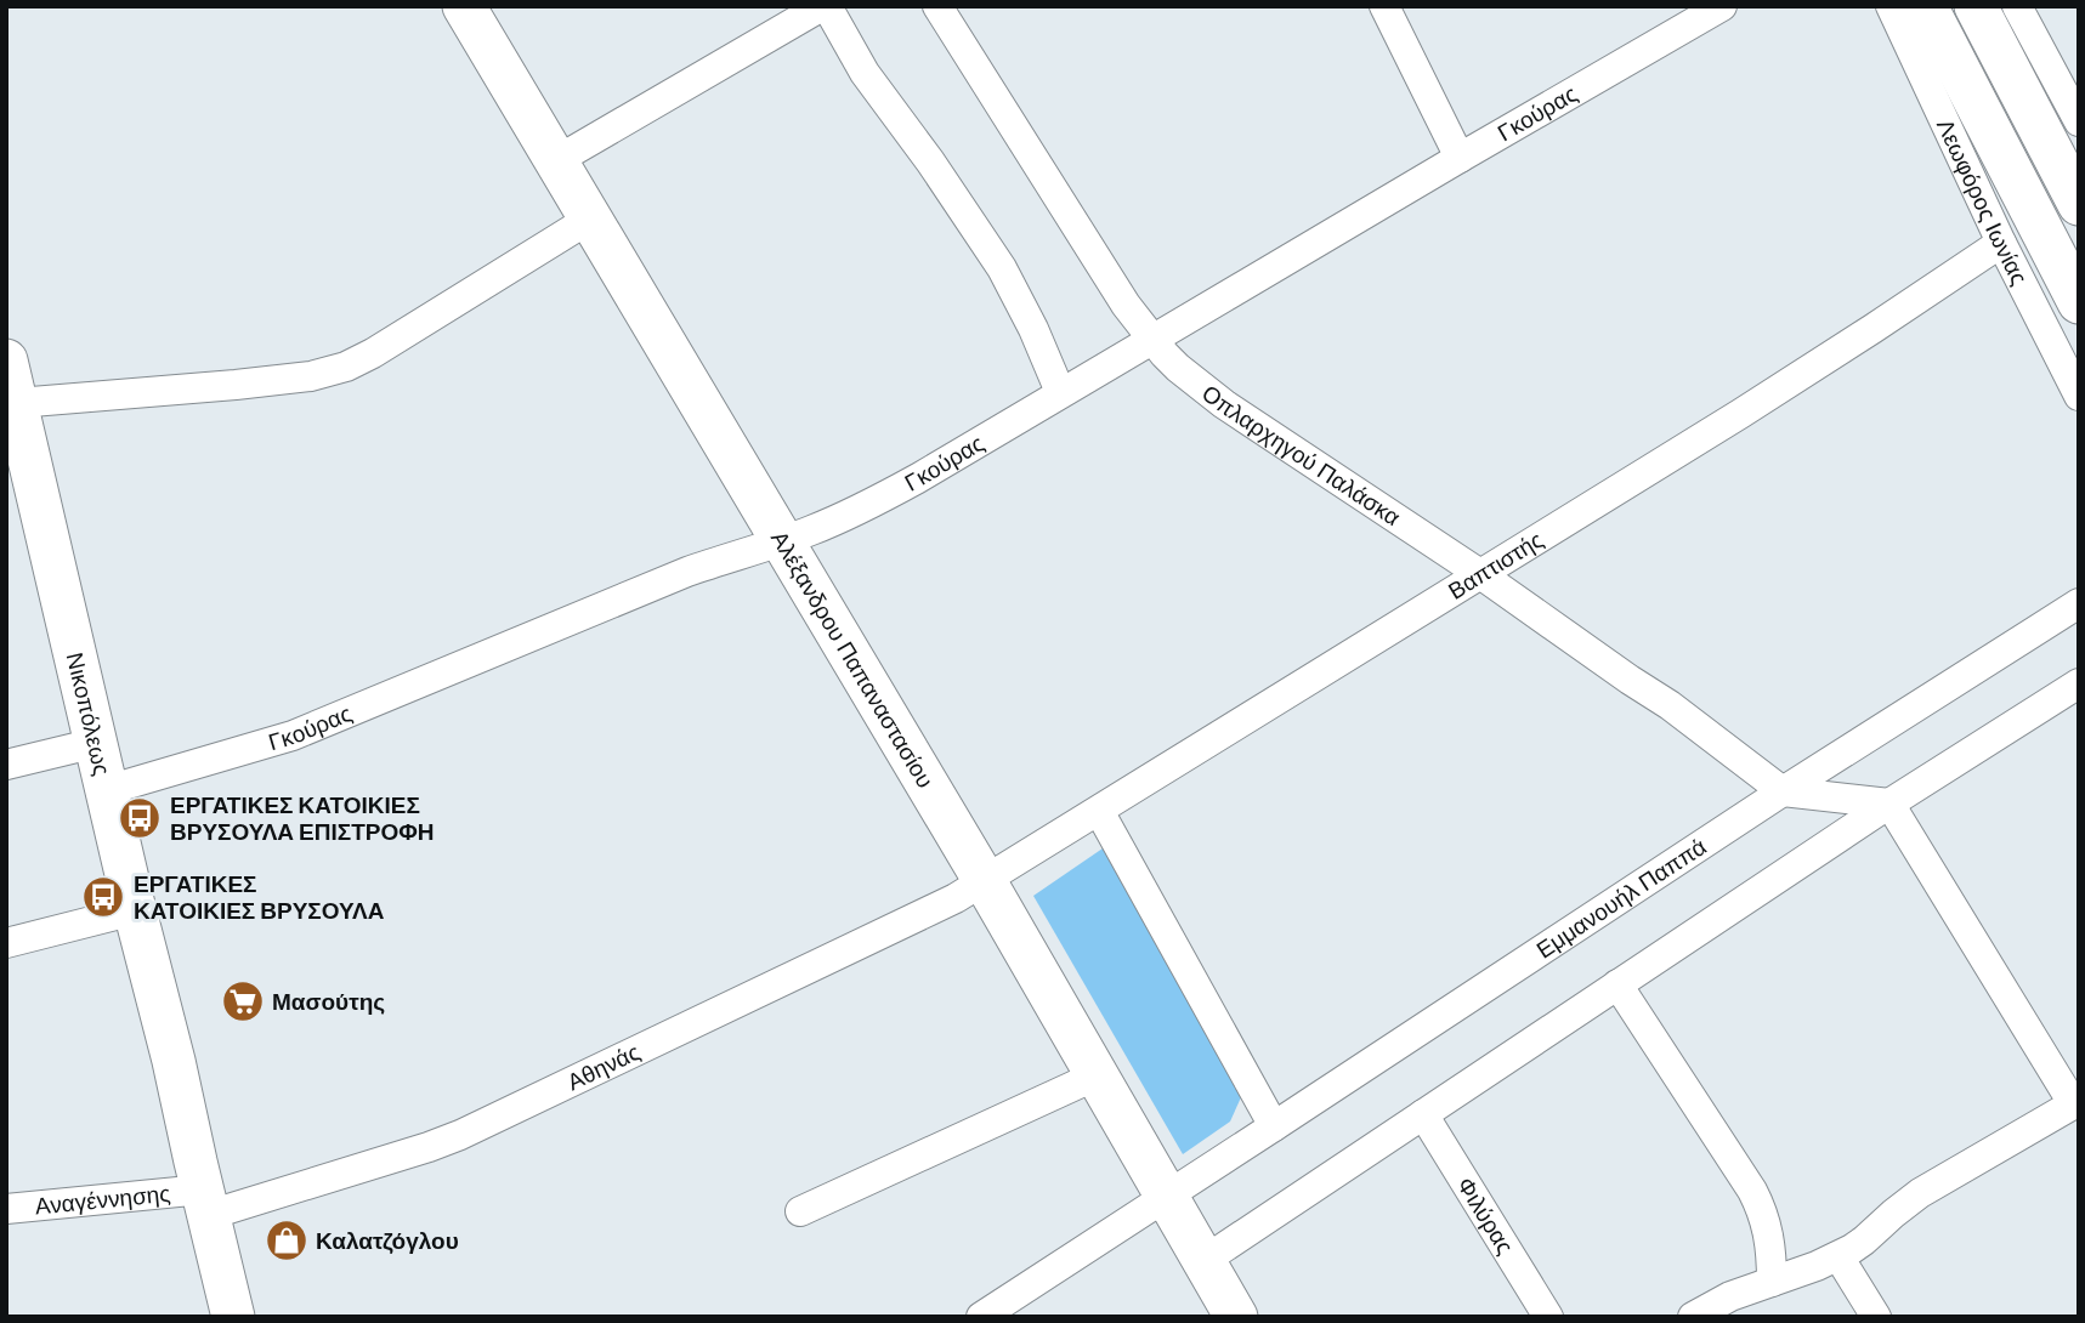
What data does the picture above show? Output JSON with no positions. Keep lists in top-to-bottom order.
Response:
{
  "streets": {
    "main road": ["Αλέξανδρου Παπαναστασίου", "Νικοπόλεως"],
    "street": [
      "Γκούρας",
      "Λεωφόρος Ιωνίας",
      "Οπλαρχηγού Παλάσκα",
      "Βαπτιστής",
      "Εμμανουήλ Παππά",
      "Αθηνάς",
      "Αναγέννησης",
      "Φιλύρας"
    ]
  },
  "crossings": [
    ["Γκούρας", "Οπλαρχηγού Παλάσκα"],
    ["Γκούρας", "Αλέξανδρου Παπαναστασίου"],
    ["Γκούρας", "Νικοπόλεως"],
    ["Λεωφόρος Ιωνίας", "Βαπτιστής"],
    ["Οπλαρχηγού Παλάσκα", "Βαπτιστής"],
    ["Οπλαρχηγού Παλάσκα", "Εμμανουήλ Παππά"],
    ["Βαπτιστής", "Αλέξανδρου Παπαναστασίου"],
    ["Βαπτιστής", "Αθηνάς"],
    ["Αλέξανδρου Παπαναστασίου", "Εμμανουήλ Παππά"],
    ["Αλέξανδρου Παπαναστασίου", "Αθηνάς"],
    ["Νικοπόλεως", "Αθηνάς"],
    ["Νικοπόλεως", "Αναγέννησης"],
    ["Αθηνάς", "Αναγέννησης"]
  ],
  "places": {
    "bus stop": ["ΕΡΓΑΤΙΚΕΣ ΚΑΤΟΙΚΙΕΣ ΒΡΥΣΟΥΛΑ ΕΠΙΣΤΡΟΦΗ", "ΕΡΓΑΤΙΚΕΣ ΚΑΤΟΙΚΙΕΣ ΒΡΥΣΟΥΛΑ"],
    "supermarket": ["Μασούτης"],
    "shop": ["Καλατζόγλου"]
  }
}
